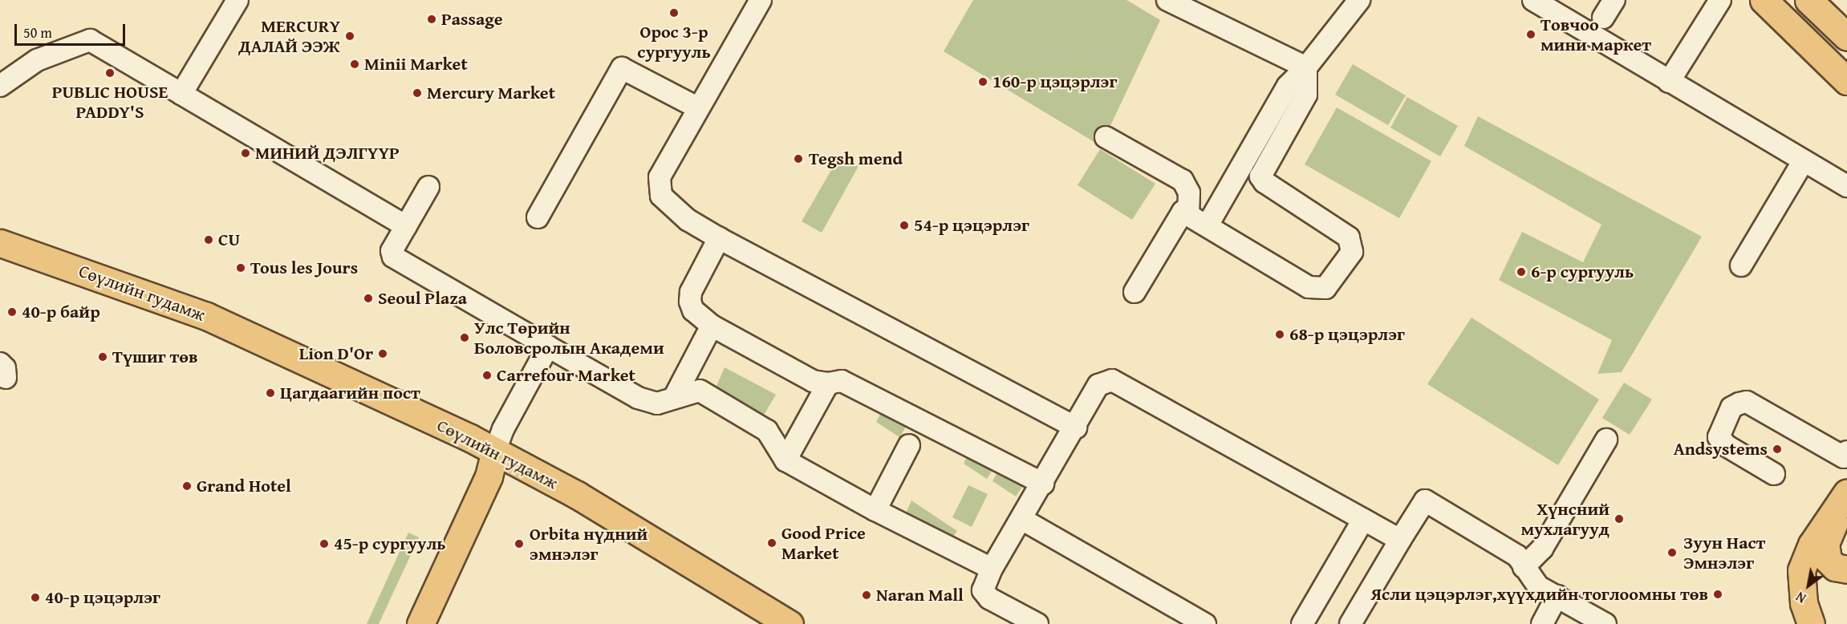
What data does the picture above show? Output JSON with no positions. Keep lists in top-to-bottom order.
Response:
{
  "streets": {
    "main road": ["Сөүлийн гудамж"]
  },
  "places": [
    "Орос 3-р сургууль",
    "Passage",
    "Товчоо мини маркет",
    "MERCURY ДАЛАЙ ЭЭЖ",
    "Minii Market",
    "PUBLIC HOUSE PADDY'S",
    "160-р цэцэрлэг",
    "Mercury Market",
    "МИНИЙ ДЭЛГҮҮР",
    "Tegsh mend",
    "54-р цэцэрлэг",
    "CU",
    "Tous les Jours",
    "6-р сургууль",
    "Seoul Plaza",
    "40-р байр",
    "68-р цэцэрлэг",
    "Улс Төрийн Боловсролын Академи",
    "Lion D'Or",
    "Түшиг төв",
    "Carrefour Market",
    "Цагдаагийн пост",
    "Andsystems",
    "Grand Hotel",
    "Хүнсний мухлагууд",
    "Good Price Market",
    "45-р сургууль",
    "Orbita нүдний эмнэлэг",
    "Зуун Наст Эмнэлэг",
    "Ясли цэцэрлэг,хүүхдийн тоглоомны төв",
    "Naran Mall",
    "40-р цэцэрлэг"
  ],
  "scale_bar": "50 m",
  "north": "bottom left"
}
